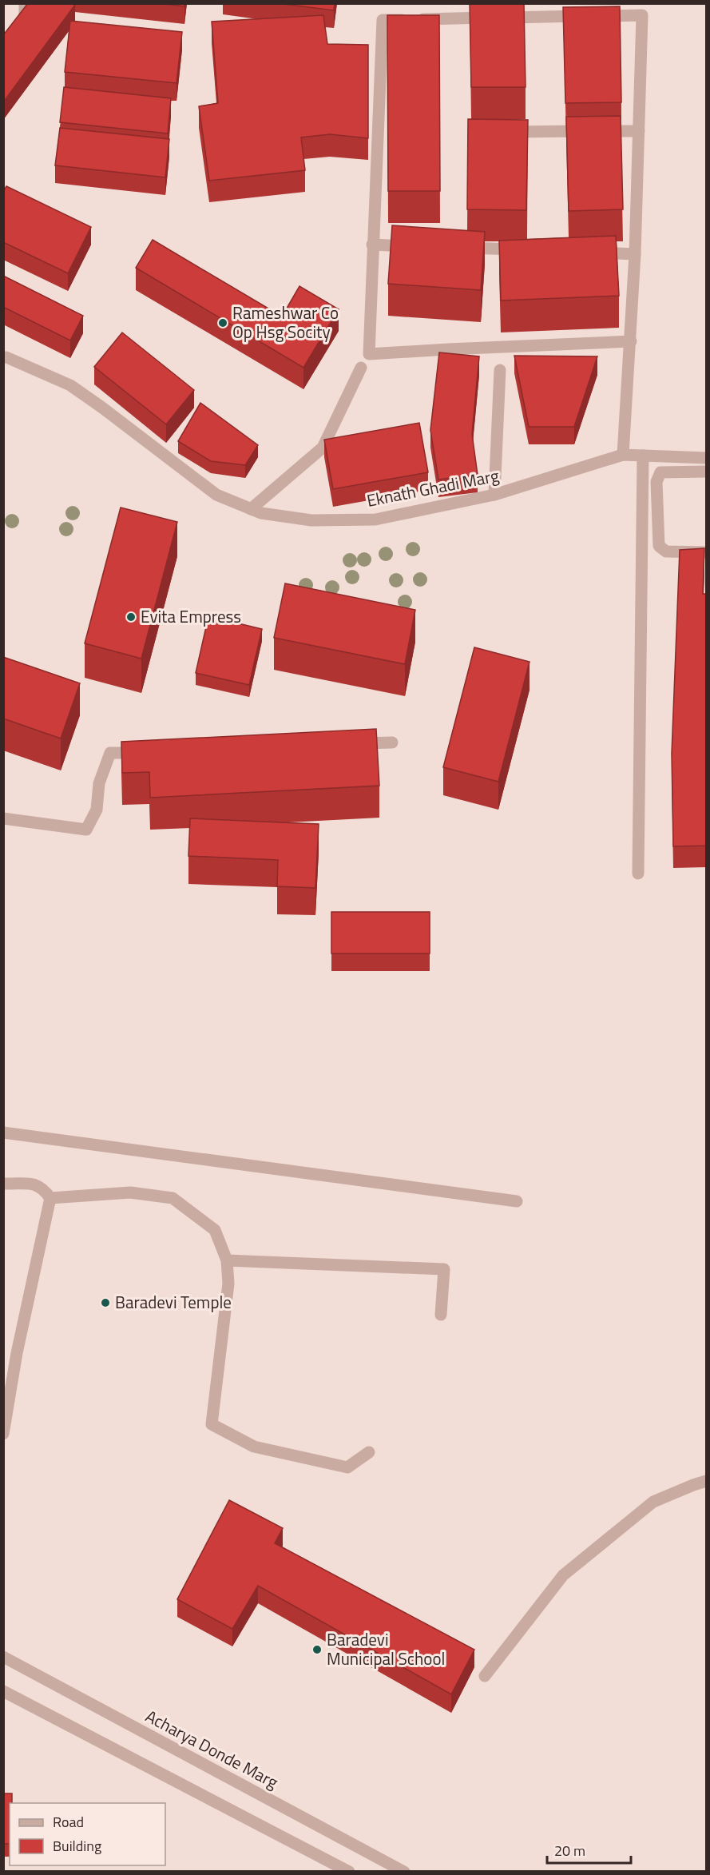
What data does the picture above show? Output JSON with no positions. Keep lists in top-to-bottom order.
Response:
{
  "streets": {
    "street": ["Eknath Ghadi Marg", "Acharya Donde Marg"]
  },
  "places": [
    "Rameshwar Co Op Hsg Socity",
    "Evita Empress",
    "Baradevi Temple",
    "Baradevi Municipal School"
  ],
  "legend": ["Road", "Building"],
  "scale_bar": "20 m"
}
